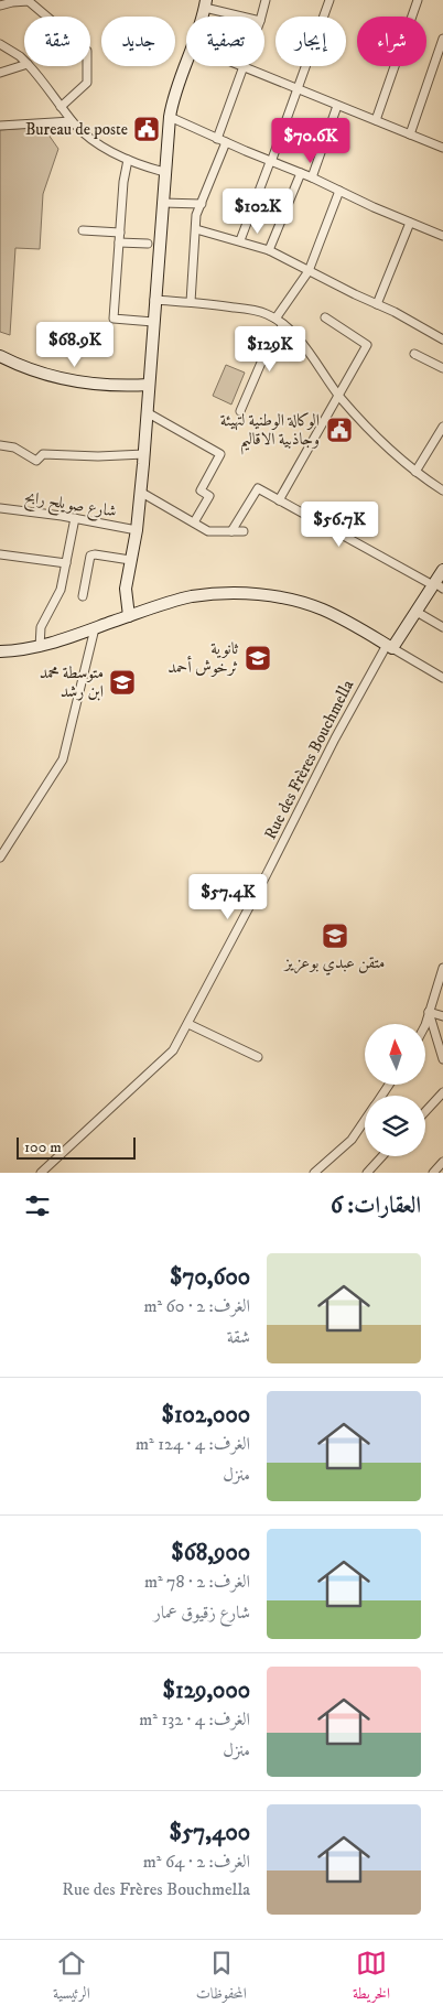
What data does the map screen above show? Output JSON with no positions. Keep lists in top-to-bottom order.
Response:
{
  "streets": {
    "street": ["شارع صويلح رابح", "Rue des Frères Bouchmella"]
  },
  "places": {
    "public building": ["Bureau de poste", "الوكالة الوطنية لتهيئة وجاذبية الاقاليم"],
    "school or university": ["ثانوية ثرخوش أحمد", "متوسطة محمد ابن رشد", "متقن عبدي بوعزيز"]
  },
  "scale_bar": "100 m",
  "north": "top",
  "page": {
    "chip": [
      "شراء",
      "إيجار",
      "تصفية",
      "جديد",
      "شقة"
    ],
    "price": [
      "$70.6K",
      "$102K",
      "$68.9K",
      "$129K",
      "$56.7K",
      "$57.4K"
    ],
    "scale": "100 m",
    "heading": "العقارات: 6",
    "list": [
      {
        "name": "$70,600",
        "note": "الغرف: 2 · 60 m² · شقة"
      },
      {
        "name": "$102,000",
        "note": "الغرف: 4 · 124 m² · منزل"
      },
      {
        "name": "$68,900",
        "note": "الغرف: 2 · 78 m² · شارع زقيوق عمار"
      },
      {
        "name": "$129,000",
        "note": "الغرف: 4 · 132 m² · منزل"
      },
      {
        "name": "$57,400",
        "note": "الغرف: 2 · 64 m² · Rue des Frères Bouchmella"
      }
    ],
    "tabs": ["الخريطة", "المحفوظات", "الرئيسية"]
  }
}
